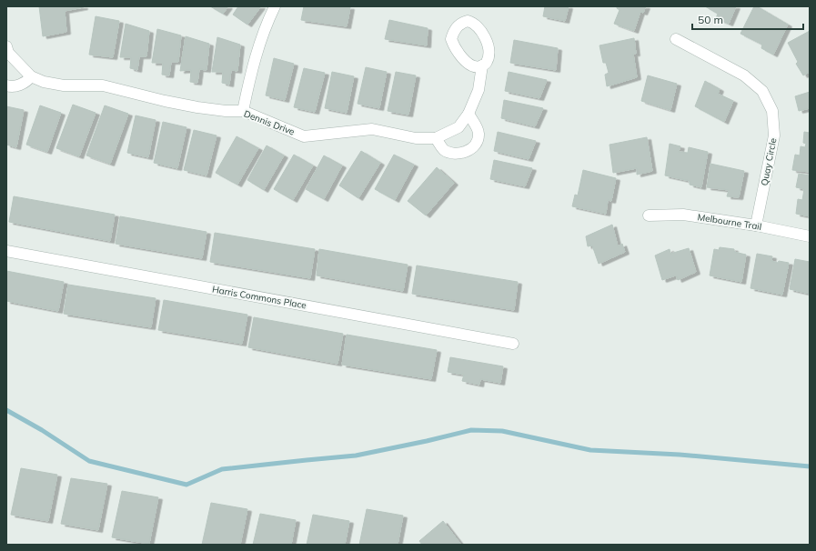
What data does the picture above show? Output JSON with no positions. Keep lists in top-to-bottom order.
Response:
{
  "streets": {
    "street": [
      "Dennis Drive",
      "Quay Circle",
      "Melbourne Trail",
      "Harris Commons Place"
    ]
  },
  "crossings": [
    ["Quay Circle", "Melbourne Trail"]
  ],
  "scale_bar": "50 m"
}
